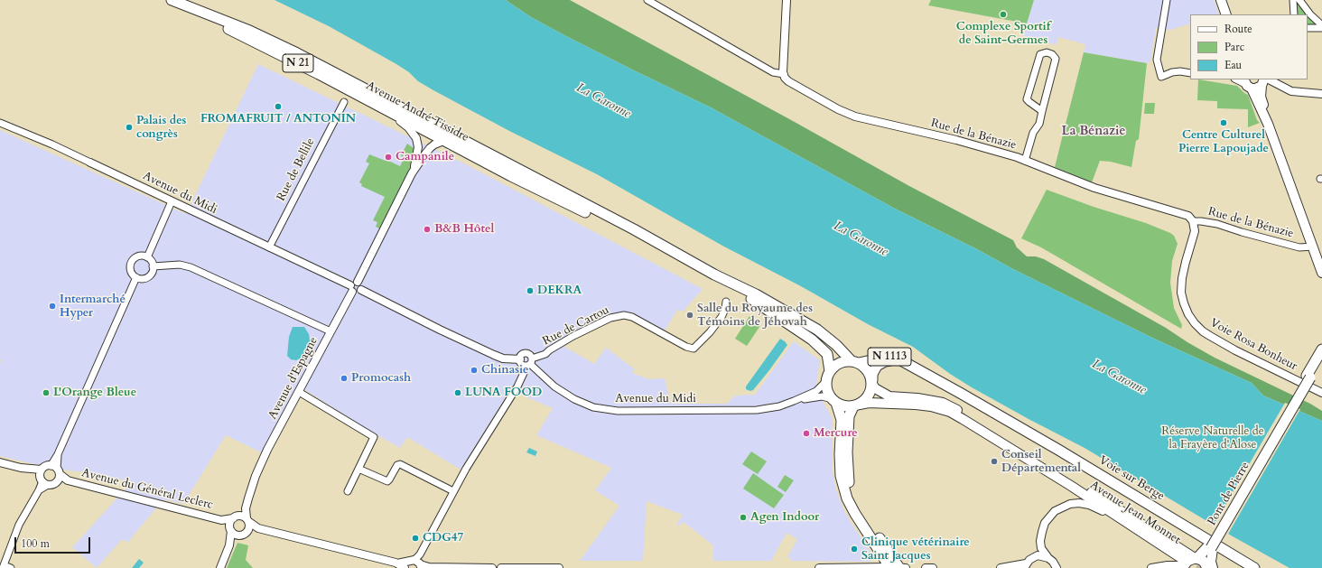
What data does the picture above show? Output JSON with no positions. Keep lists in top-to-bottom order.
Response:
{
  "streets": {
    "main road": [
      "N 21",
      "Avenue André Tissidre",
      "N 1113",
      "Voie sur Berge",
      "Pont de Pierre",
      "Avenue Jean Monnet"
    ],
    "street": [
      "Rue de la Bénazie",
      "Rue de Bellile",
      "Avenue du Midi",
      "Rue de Cartou",
      "Voie Rosa Bonheur",
      "Avenue d'Espagne",
      "Avenue du Général Leclerc"
    ]
  },
  "crossings": [
    ["Avenue André Tissidre", "Avenue du Midi"],
    ["Avenue André Tissidre", "N 1113"],
    ["Avenue André Tissidre", "Avenue Jean Monnet"],
    ["Rue de la Bénazie", "Voie Rosa Bonheur"],
    ["Rue de Bellile", "Avenue du Midi"],
    ["Avenue du Midi", "Rue de Cartou"],
    ["Avenue du Midi", "N 1113"],
    ["Avenue du Midi", "Avenue d'Espagne"],
    ["Avenue du Midi", "Avenue Jean Monnet"],
    ["N 1113", "Voie sur Berge"],
    ["N 1113", "Avenue Jean Monnet"],
    ["Pont de Pierre", "Avenue Jean Monnet"]
  ],
  "districts": ["La Bénazie"],
  "water": ["La Garonne"],
  "parks": ["Réserve Naturelle de la Frayère d'Alose"],
  "places": [
    "Complexe Sportif de Saint-Germes",
    "FROMAFRUIT / ANTONIN",
    "Centre Culturel Pierre Lapoujade",
    "Palais des congrès",
    "Campanile",
    "B&B Hôtel",
    "DEKRA",
    "Intermarché Hyper",
    "Salle du Royaume des Témoins de Jéhovah",
    "Chinasie",
    "Promocash",
    "L'Orange Bleue",
    "LUNA FOOD",
    "Mercure",
    "Conseil Départemental",
    "Agen Indoor",
    "CDG47",
    "Clinique vétérinaire Saint Jacques"
  ],
  "legend": ["Route", "Parc", "Eau"],
  "scale_bar": "100 m"
}
